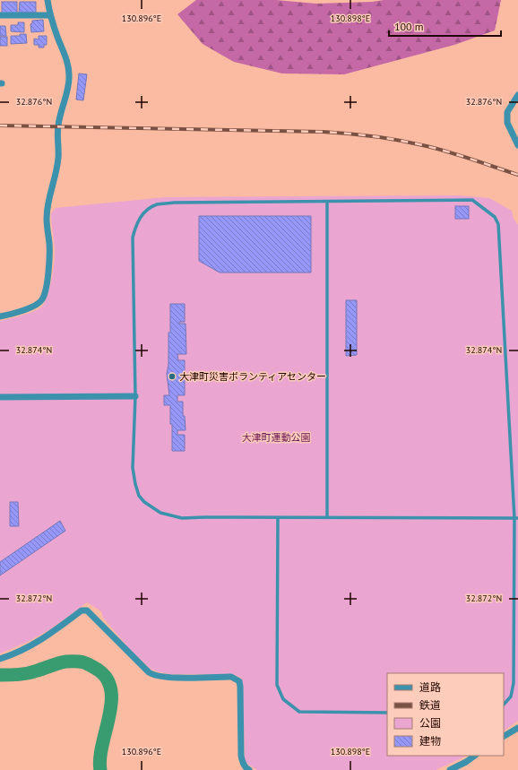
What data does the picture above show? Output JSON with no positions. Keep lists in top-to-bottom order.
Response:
{
  "parks": ["大津町運動公園"],
  "places": ["大津町災害ボランティアセンター"],
  "legend": [
    "道路",
    "鉄道",
    "公園",
    "建物"
  ],
  "scale_bar": "100 m",
  "coordinates": [
    "130.896°E",
    "130.898°E",
    "32.876°N",
    "32.874°N",
    "32.872°N"
  ]
}
